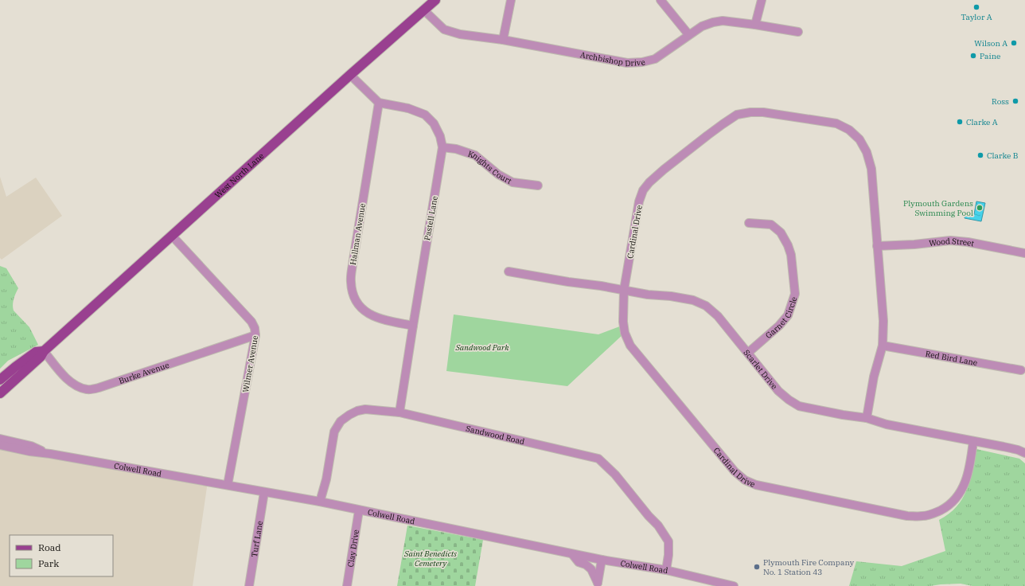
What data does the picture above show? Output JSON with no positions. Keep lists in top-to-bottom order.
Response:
{
  "streets": {
    "main road": ["West North Lane"],
    "street": [
      "Archbishop Drive",
      "Knights Court",
      "Pastell Lane",
      "Cardinal Drive",
      "Hallman Avenue",
      "Wood Street",
      "Garnet Circle",
      "Red Bird Lane",
      "Wilmer Avenue",
      "Scarlet Drive",
      "Burke Avenue",
      "Sandwood Road",
      "Colwell Road",
      "Turf Lane",
      "Clay Drive"
    ]
  },
  "crossings": [
    ["Archbishop Drive", "West North Lane"],
    ["Knights Court", "Pastell Lane"],
    ["West North Lane", "Wilmer Avenue"],
    ["West North Lane", "Burke Avenue"],
    ["Pastell Lane", "Hallman Avenue"],
    ["Pastell Lane", "Sandwood Road"],
    ["Cardinal Drive", "Wood Street"],
    ["Cardinal Drive", "Red Bird Lane"],
    ["Cardinal Drive", "Scarlet Drive"],
    ["Garnet Circle", "Scarlet Drive"],
    ["Wilmer Avenue", "Burke Avenue"],
    ["Wilmer Avenue", "Colwell Road"],
    ["Sandwood Road", "Colwell Road"],
    ["Colwell Road", "Turf Lane"],
    ["Colwell Road", "Clay Drive"]
  ],
  "parks": ["Sandwood Park", "Saint Benedicts Cemetery"],
  "places": [
    "Taylor A",
    "Wilson A",
    "Paine",
    "Ross",
    "Clarke A",
    "Clarke B",
    "Plymouth Gardens Swimming Pool",
    "Plymouth Fire Company No. 1 Station 43"
  ],
  "legend": ["Road", "Park"]
}
